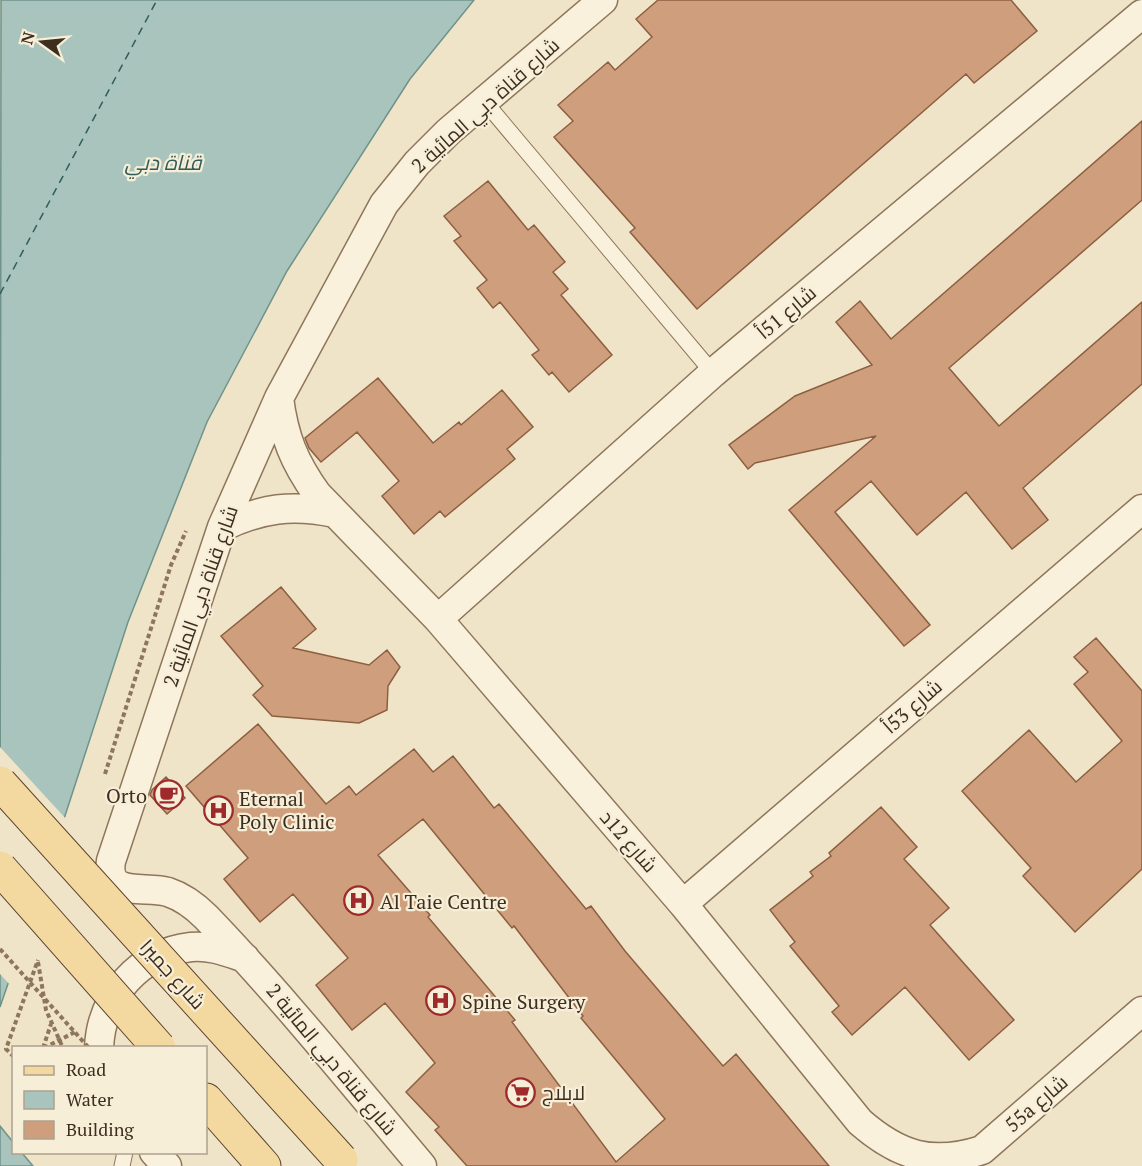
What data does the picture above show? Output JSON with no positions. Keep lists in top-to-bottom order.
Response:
{
  "streets": {
    "main road": ["شارع جميرا"],
    "street": [
      "شارع قناة دبي المائية 2",
      "شارع 51أ",
      "شارع 53أ",
      "شارع 12د",
      "55a شارع"
    ]
  },
  "crossings": [
    ["شارع قناة دبي المائية 2", "شارع 12د"],
    ["شارع 51أ", "شارع 12د"],
    ["شارع 53أ", "شارع 12د"],
    ["شارع 12د", "55a شارع"]
  ],
  "water": ["قناة دبي"],
  "places": {
    "cafe": ["Orto"],
    "hospital": ["Eternal Poly Clinic", "Al Taie Centre", "Spine Surgery"],
    "supermarket": ["لابلاج"]
  },
  "legend": ["Road", "Water", "Building"],
  "north": "left"
}
